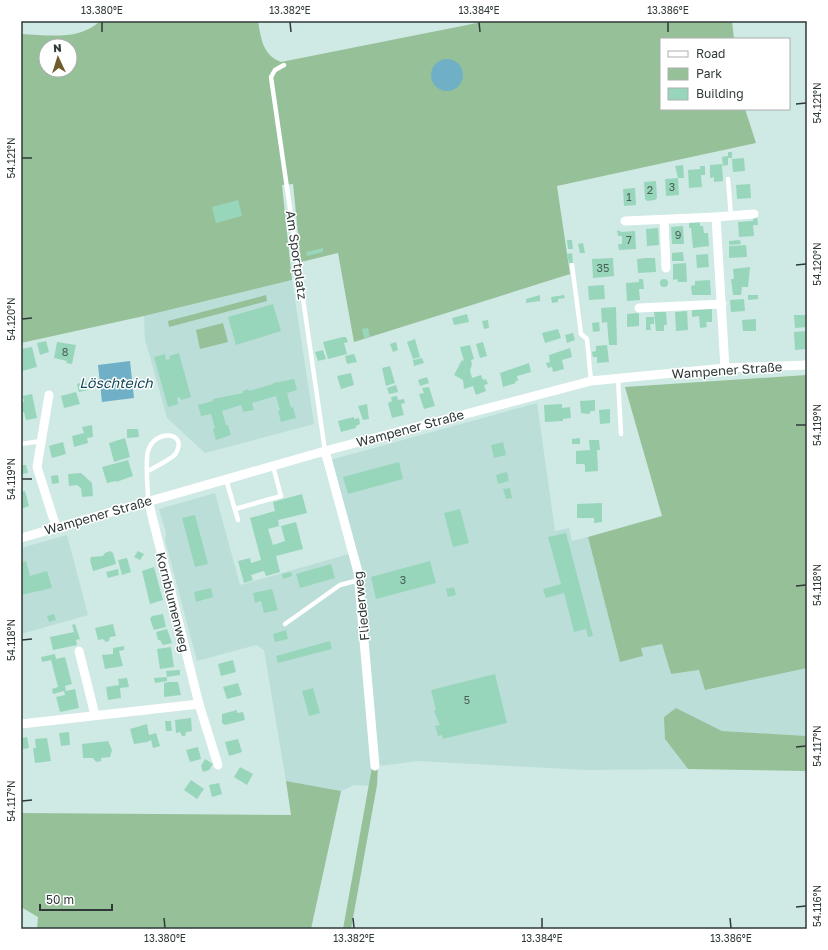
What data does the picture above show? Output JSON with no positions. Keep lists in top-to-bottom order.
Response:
{
  "streets": {
    "street": ["Wampener Straße", "Kornblumenweg", "Fliederweg"],
    "lane": ["Am Sportplatz"]
  },
  "crossings": [
    ["Am Sportplatz", "Wampener Straße"],
    ["Am Sportplatz", "Fliederweg"],
    ["Wampener Straße", "Kornblumenweg"],
    ["Wampener Straße", "Fliederweg"]
  ],
  "water": ["Löschteich"],
  "house_numbers": [
    "3",
    "2",
    "1",
    "9",
    "7",
    "35",
    "8",
    "3",
    "5"
  ],
  "legend": ["Road", "Park", "Building"],
  "scale_bar": "50 m",
  "north": "top",
  "coordinates": [
    "13.380°E",
    "13.382°E",
    "13.384°E",
    "13.386°E",
    "54.121°N",
    "54.120°N",
    "54.119°N",
    "54.118°N",
    "54.117°N",
    "54.116°N"
  ]
}
